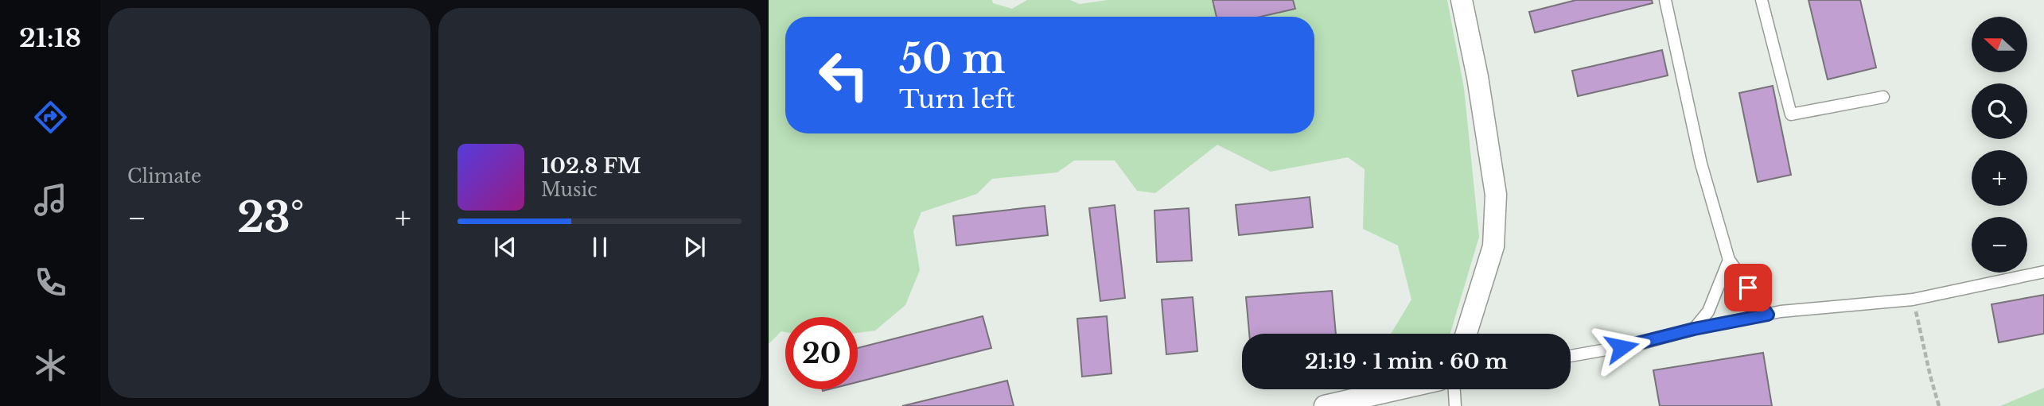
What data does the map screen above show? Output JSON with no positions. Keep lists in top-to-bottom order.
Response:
{
  "north": "left",
  "page": {
    "tabs": "21:18",
    "tile": "Climate",
    "map_buttons": ["+", "−"],
    "turn": ["50 m", "Turn left"],
    "song": ["102.8 FM", "Music"],
    "heat": ["−", "23°", "+"],
    "limit": "20",
    "trip": "21:19 · 1 min · 60 m"
  }
}
